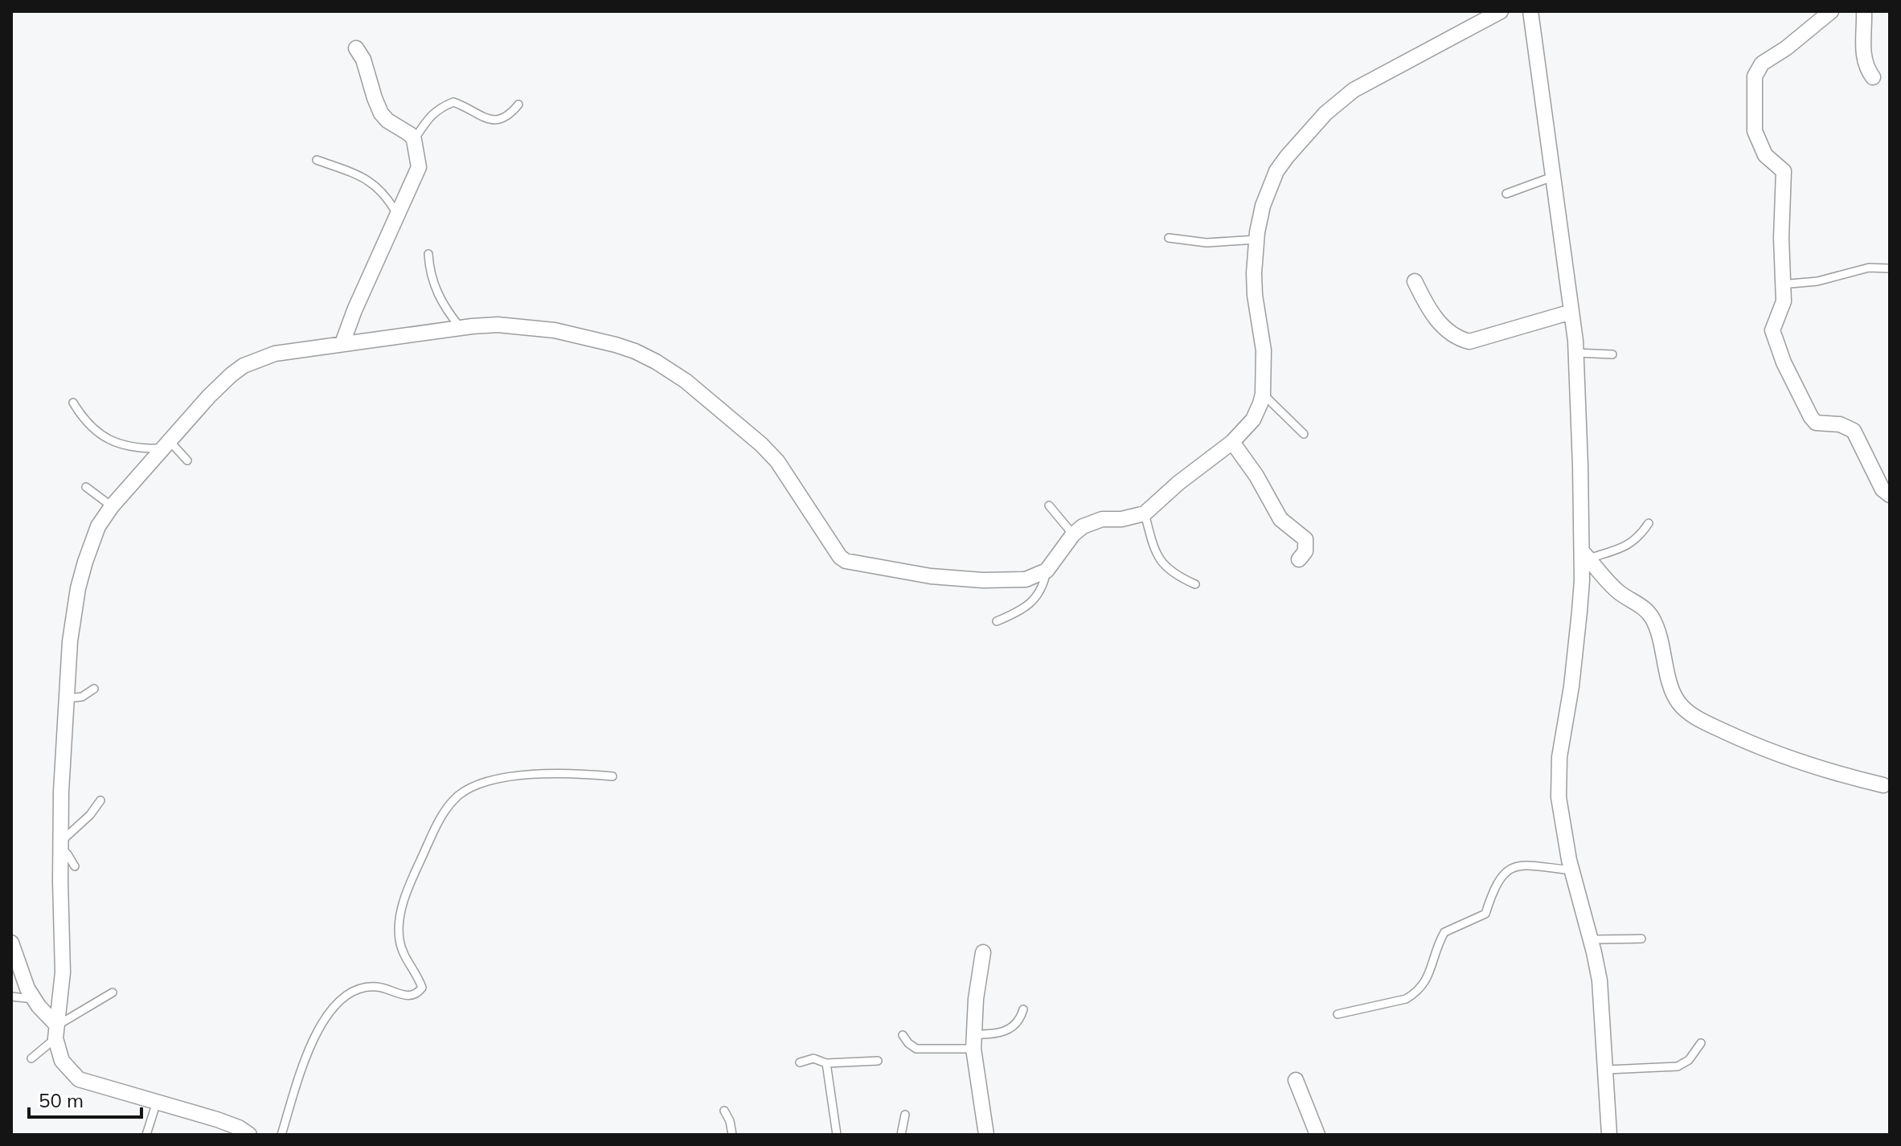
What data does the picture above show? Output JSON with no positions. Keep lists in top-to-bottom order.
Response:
{
  "scale_bar": "50 m"
}
